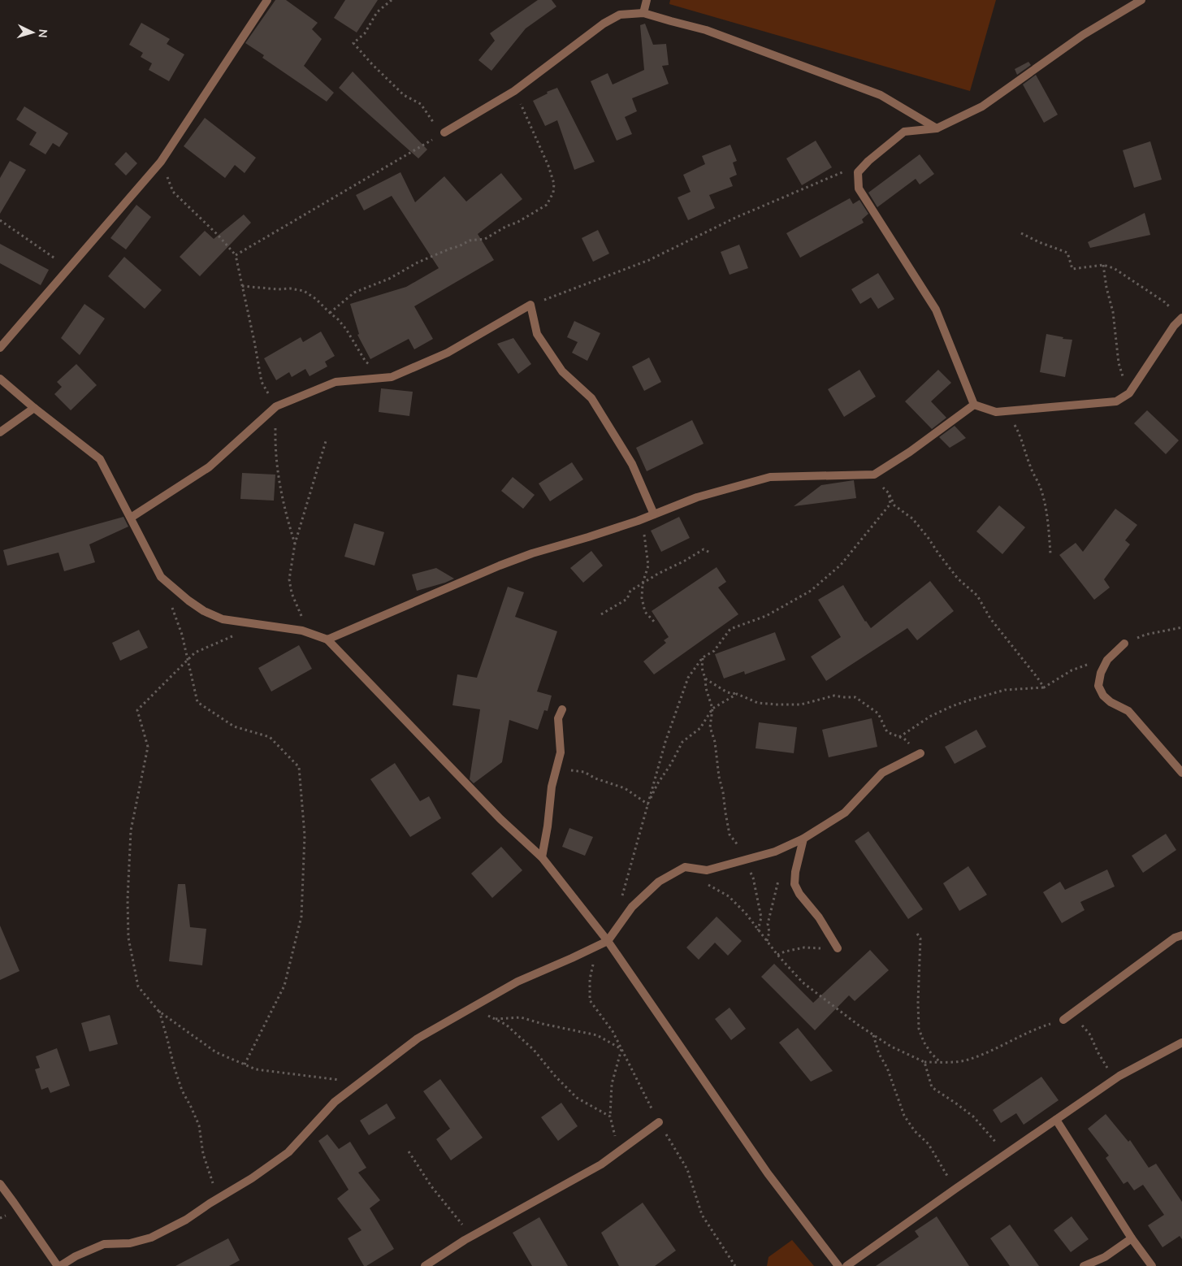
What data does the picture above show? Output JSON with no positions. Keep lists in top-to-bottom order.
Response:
{
  "north": "right"
}
